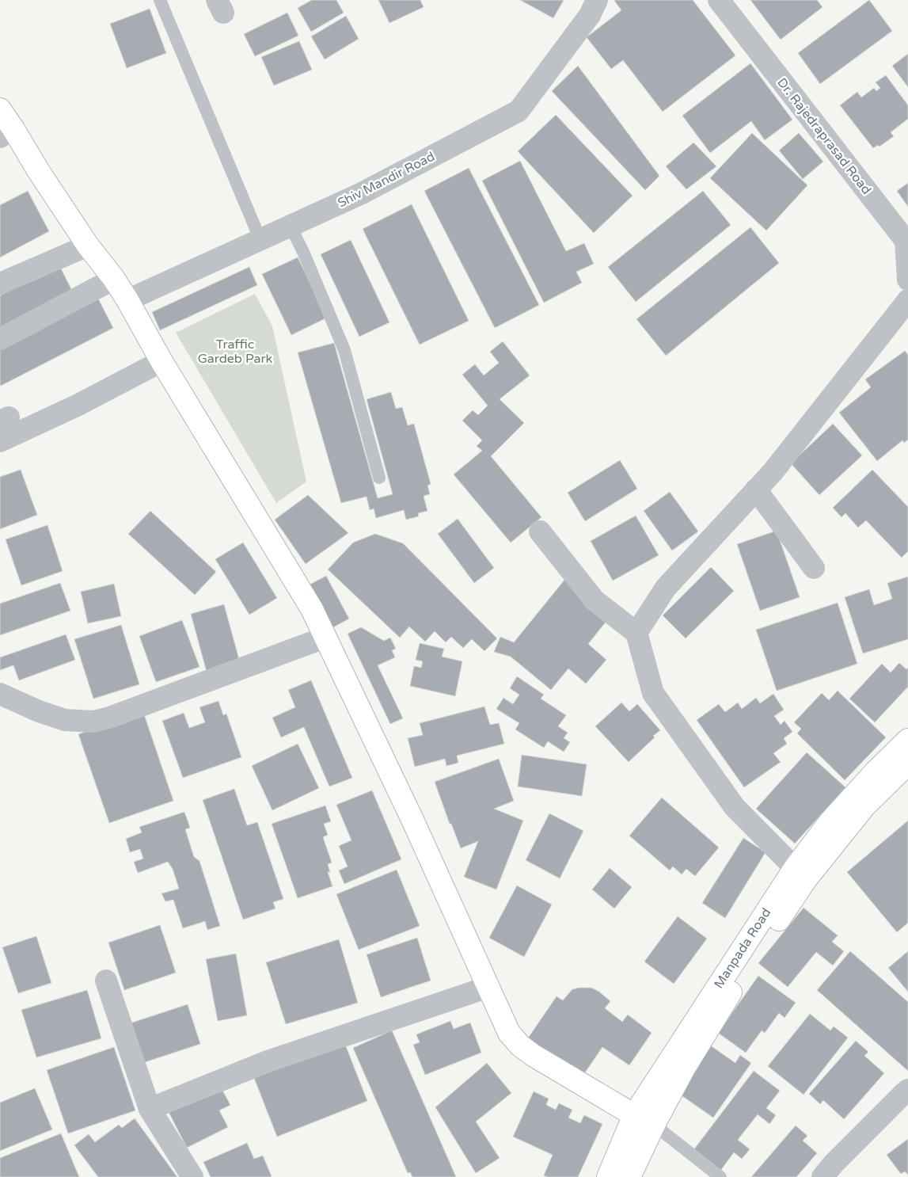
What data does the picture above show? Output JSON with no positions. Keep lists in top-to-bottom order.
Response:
{
  "streets": {
    "street": ["Dr. Rajedraprasad Road", "Shiv Mandir Road", "Manpada Road"]
  },
  "parks": ["Traffic Gardeb Park"]
}
